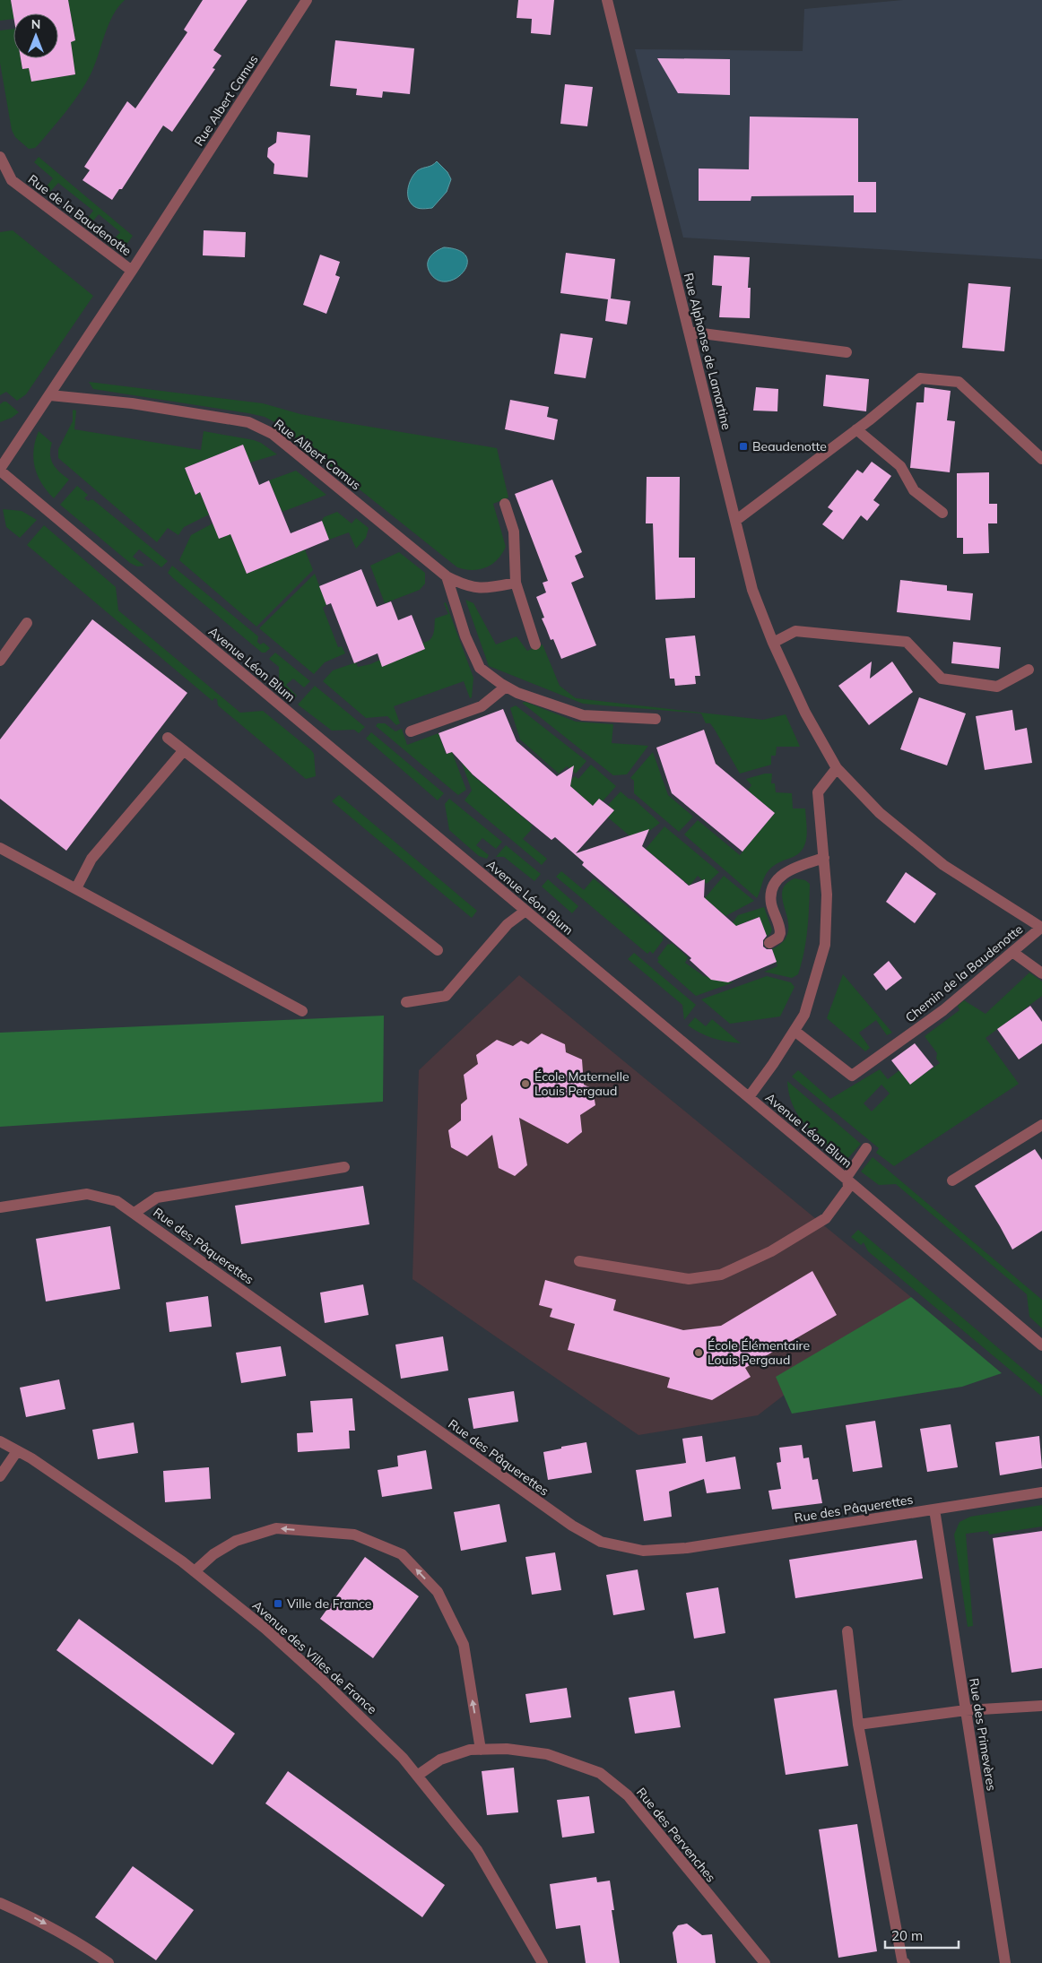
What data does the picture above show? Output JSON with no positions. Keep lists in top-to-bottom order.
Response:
{
  "streets": {
    "street": [
      "Rue Albert Camus",
      "Rue de la Baudenotte",
      "Rue Alphonse de Lamartine",
      "Avenue Léon Blum",
      "Chemin de la Baudenotte",
      "Rue des Pâquerettes",
      "Avenue des Villes de France",
      "Rue des Primevères",
      "Rue des Pervenches"
    ]
  },
  "crossings": [
    ["Rue Albert Camus", "Rue de la Baudenotte"],
    ["Rue Albert Camus", "Avenue Léon Blum"],
    ["Rue Alphonse de Lamartine", "Chemin de la Baudenotte"],
    ["Rue des Pâquerettes", "Rue des Primevères"],
    ["Avenue des Villes de France", "Rue des Pervenches"]
  ],
  "places": {
    "transit": ["Beaudenotte", "Ville de France"],
    "other": ["École Maternelle Louis Pergaud", "École Élémentaire Louis Pergaud"]
  },
  "scale_bar": "20 m",
  "north": "top"
}
